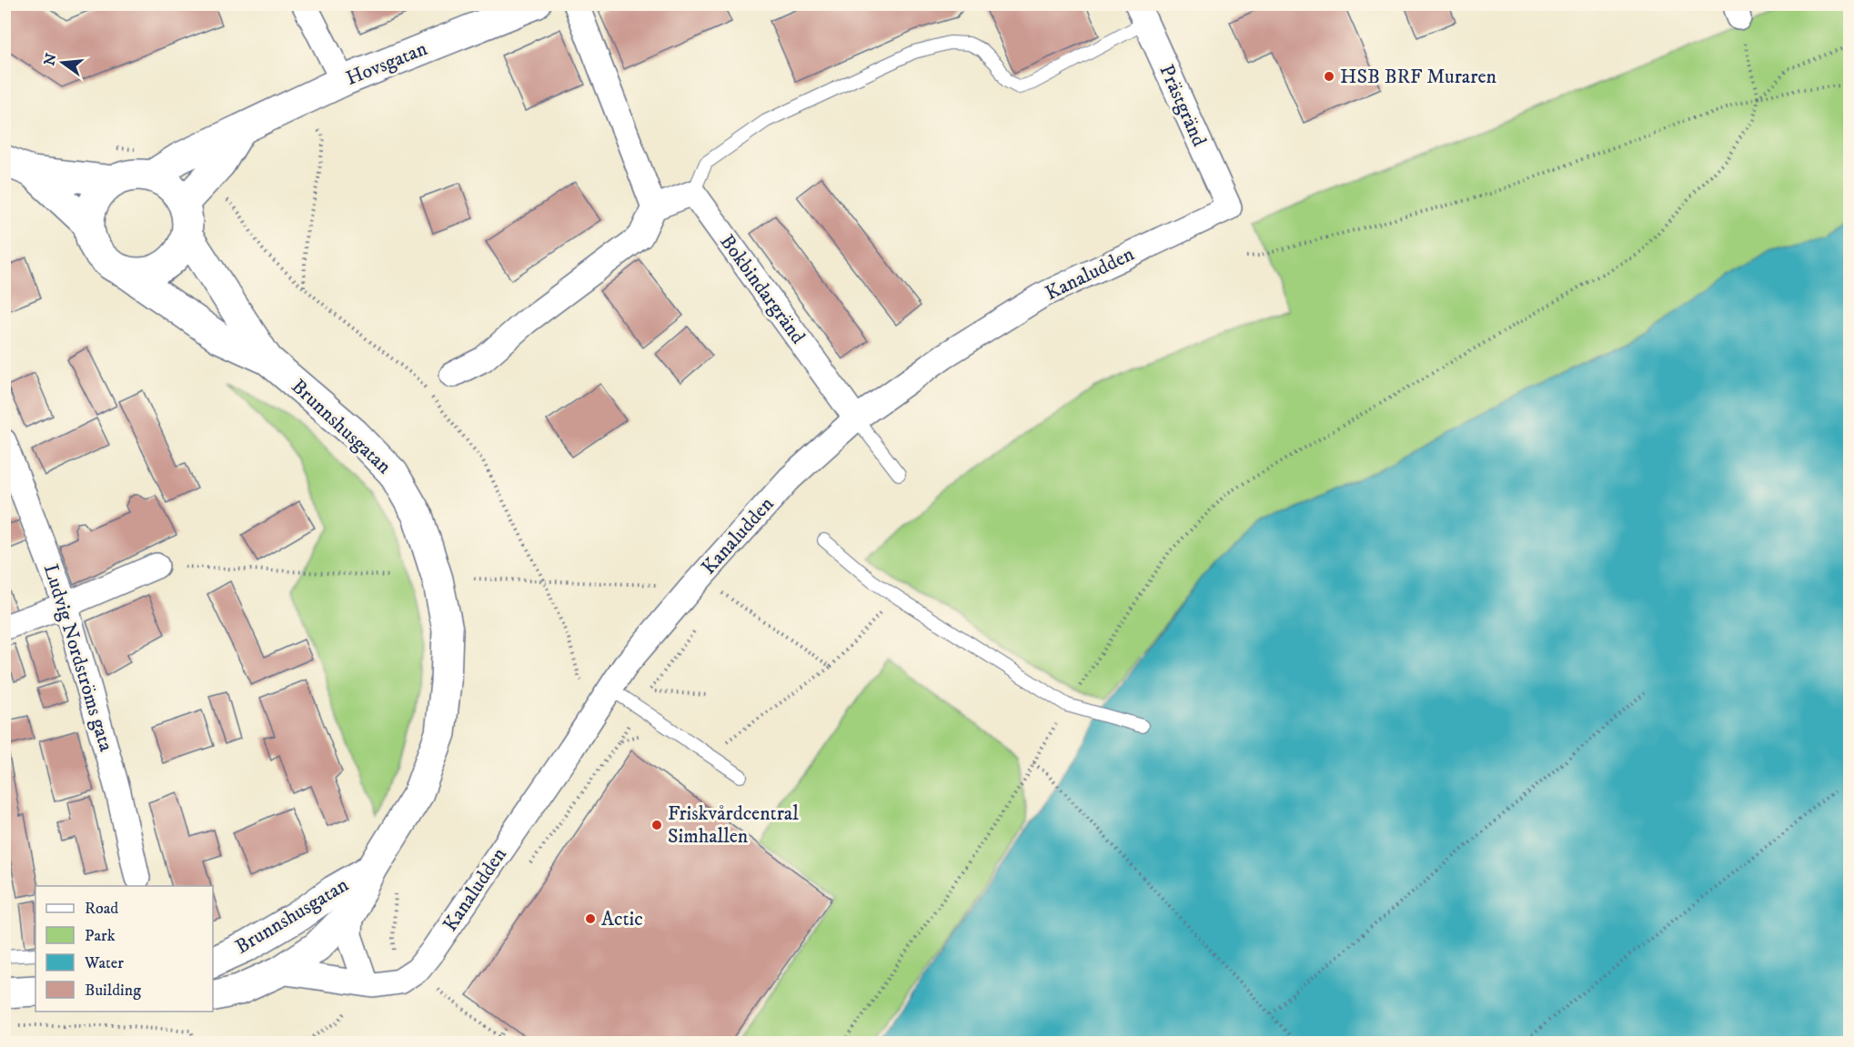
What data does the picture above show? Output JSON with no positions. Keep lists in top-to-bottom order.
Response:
{
  "streets": {
    "main road": ["Hovsgatan", "Brunnshusgatan"],
    "street": [
      "Prästgränd",
      "Kanaludden",
      "Bokbindargränd",
      "Ludvig Nordströms gata"
    ]
  },
  "crossings": [
    ["Hovsgatan", "Brunnshusgatan"],
    ["Prästgränd", "Kanaludden"],
    ["Kanaludden", "Bokbindargränd"],
    ["Kanaludden", "Brunnshusgatan"]
  ],
  "places": ["HSB BRF Muraren", "Friskvårdcentral Simhallen", "Actic"],
  "legend": [
    "Road",
    "Park",
    "Water",
    "Building"
  ],
  "north": "left"
}
